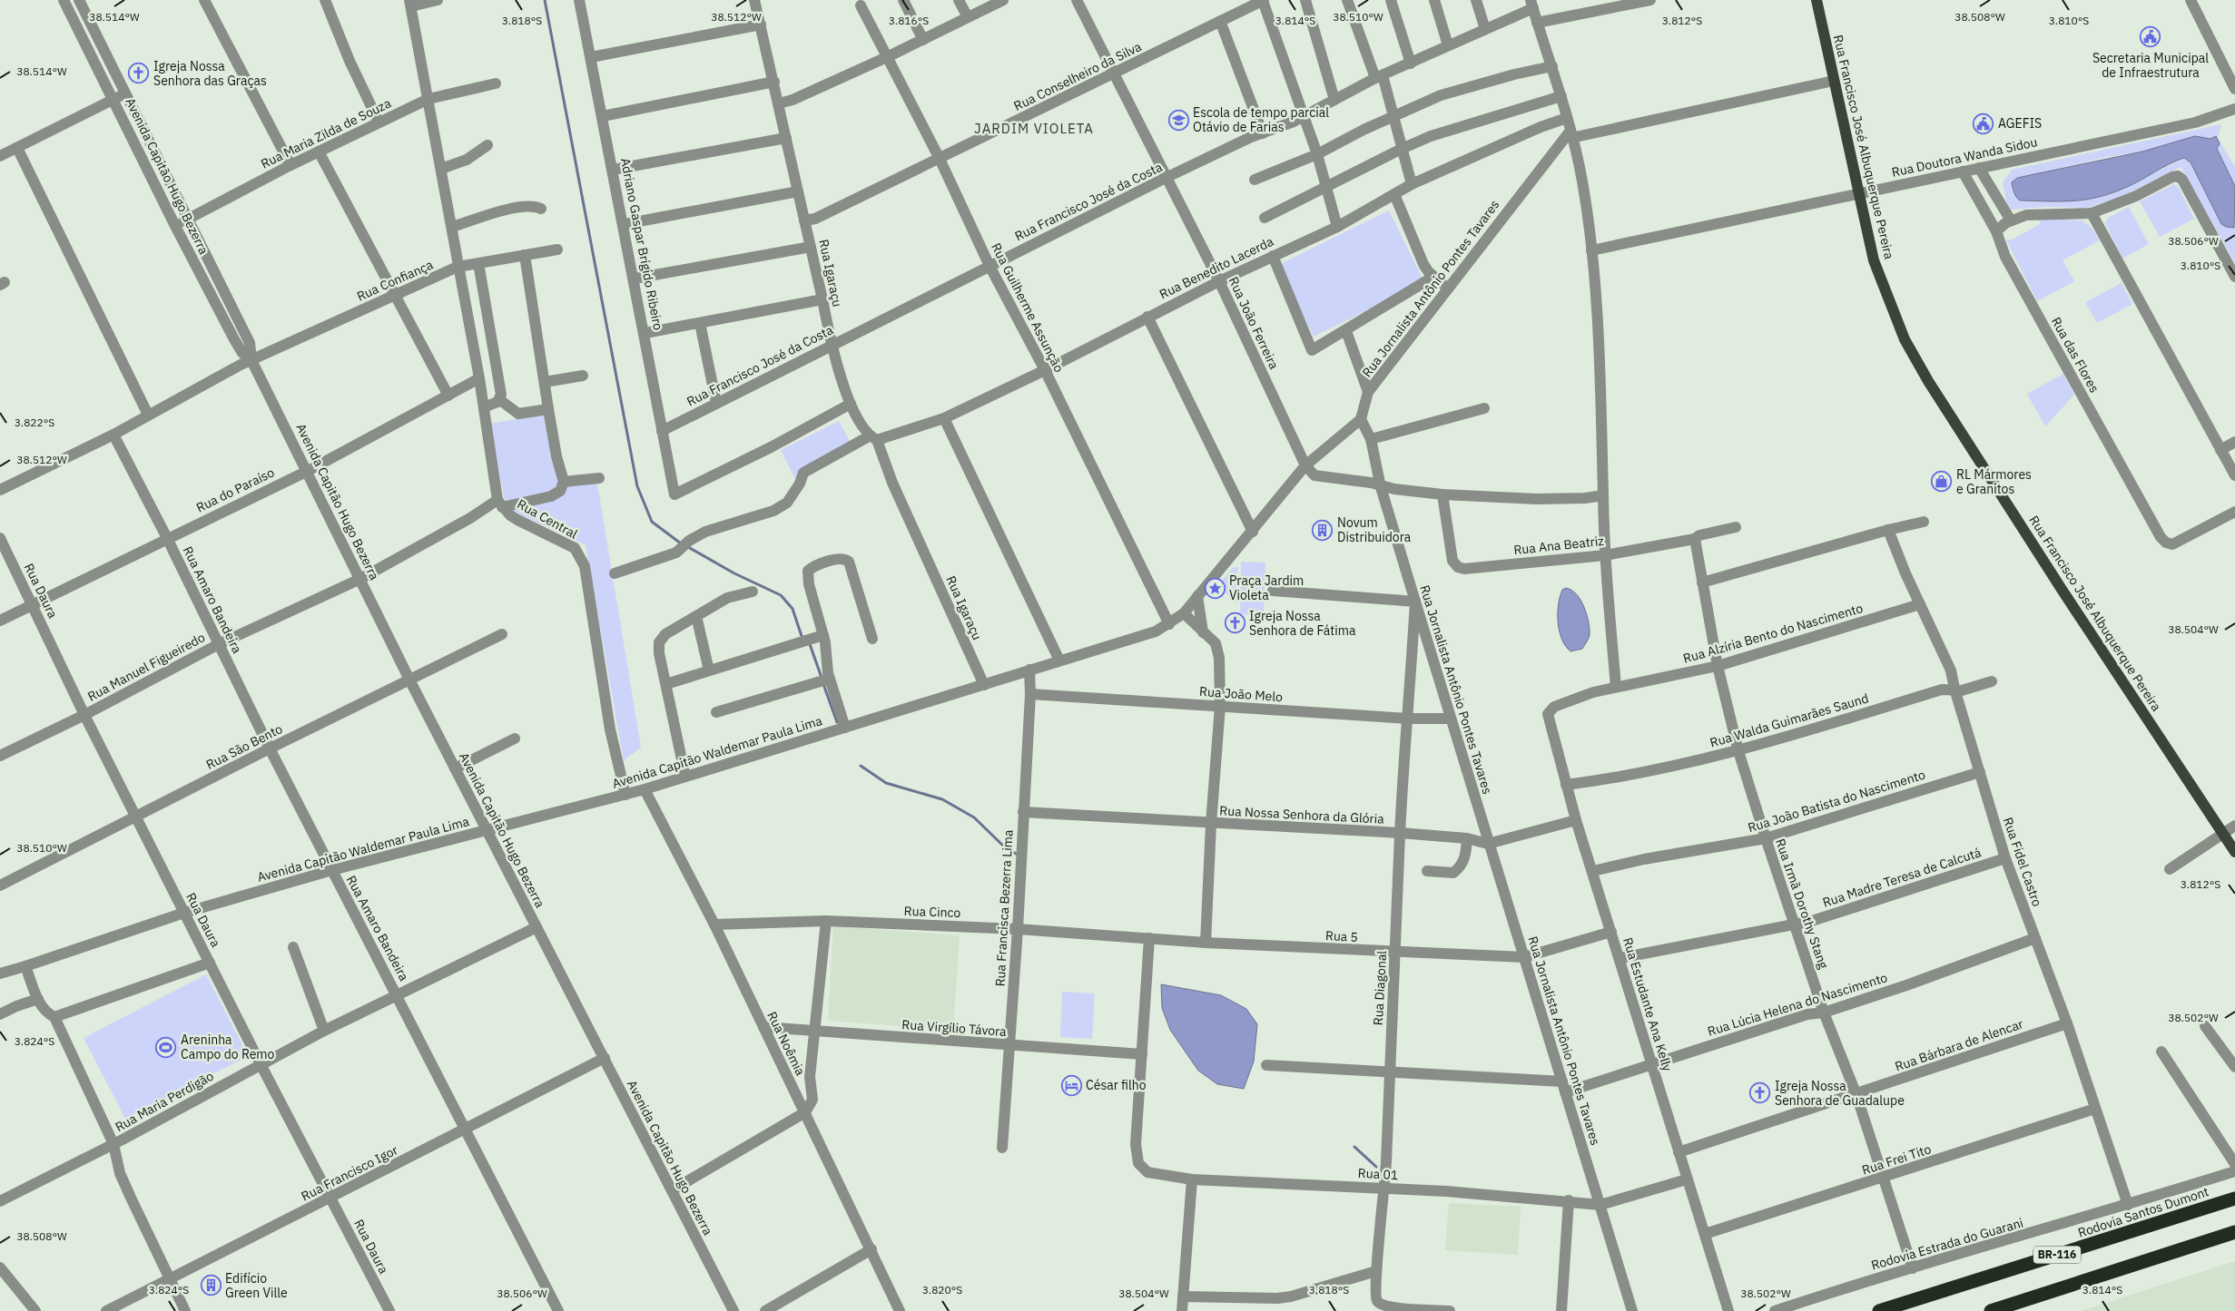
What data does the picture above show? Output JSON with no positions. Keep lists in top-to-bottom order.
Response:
{
  "streets": {
    "highway": ["Rodovia Santos Dumont", "BR-116"],
    "main road": ["Rua Francisco José Albuquerque Pereira"],
    "street": [
      "Rua Conselheiro da Silva",
      "Rua Maria Zilda de Souza",
      "Rua Doutora Wanda Sidou",
      "Avenida Capitão Hugo Bezerra",
      "Rua Francisco José da Costa",
      "Adriano Gaspar Brígido Ribeiro",
      "Rua Benedito Lacerda",
      "Rua Igaraçu",
      "Rua Confiança",
      "Rua Jornalista Antônio Pontes Tavares",
      "Rua Guilherme Assunção",
      "Rua João Ferreira",
      "Rua das Flores",
      "Rua do Paraíso",
      "Rua Central",
      "Rua Ana Beatriz",
      "Rua Daura",
      "Rua Amaro Bandeira",
      "Rua Alzíria Bento do Nascimento",
      "Rua Manuel Figueiredo",
      "Rua João Melo",
      "Rua Walda Guimarães Saund",
      "Rua São Bento",
      "Avenida Capitão Waldemar Paula Lima",
      "Rua João Batista do Nascimento",
      "Rua Nossa Senhora da Glória",
      "Rua Fidel Castro",
      "Rua Madre Teresa de Calcutá",
      "Rua Irmã Dorothy Stang",
      "Rua Francisca Bezerra Lima",
      "Rua Cinco",
      "Rua 5",
      "Rua Diagonal",
      "Rua Estudante Ana Kelly",
      "Rua Lúcia Helena do Nascimento",
      "Rua Virgílio Távora",
      "Rua Noêmia",
      "Rua Bárbara de Alencar",
      "Rua Maria Perdigão",
      "Rua Frei Tito",
      "Rua Francisco Igor",
      "Rua 01",
      "Rodovia Estrada do Guarani"
    ]
  },
  "crossings": [
    ["Rua Conselheiro da Silva", "Rua Igaraçu"],
    ["Rua Conselheiro da Silva", "Rua Guilherme Assunção"],
    ["Rua Conselheiro da Silva", "Rua João Ferreira"],
    ["Rua Maria Zilda de Souza", "Avenida Capitão Hugo Bezerra"],
    ["Rua Francisco José Albuquerque Pereira", "Rua Doutora Wanda Sidou"],
    ["Rua Doutora Wanda Sidou", "Rua das Flores"],
    ["Avenida Capitão Hugo Bezerra", "Rua Confiança"],
    ["Avenida Capitão Hugo Bezerra", "Rua do Paraíso"],
    ["Avenida Capitão Hugo Bezerra", "Rua Manuel Figueiredo"],
    ["Avenida Capitão Hugo Bezerra", "Rua São Bento"],
    ["Avenida Capitão Hugo Bezerra", "Avenida Capitão Waldemar Paula Lima"],
    ["Avenida Capitão Hugo Bezerra", "Rua Maria Perdigão"],
    ["Avenida Capitão Hugo Bezerra", "Rua Francisco Igor"],
    ["Rua Francisco José da Costa", "Adriano Gaspar Brígido Ribeiro"],
    ["Rua Francisco José da Costa", "Rua Igaraçu"],
    ["Rua Francisco José da Costa", "Rua Guilherme Assunção"],
    ["Rua Francisco José da Costa", "Rua João Ferreira"],
    ["Adriano Gaspar Brígido Ribeiro", "Rua Igaraçu"],
    ["Rua Benedito Lacerda", "Rua Igaraçu"],
    ["Rua Benedito Lacerda", "Rua Guilherme Assunção"],
    ["Rua Benedito Lacerda", "Rua João Ferreira"],
    ["Rua Igaraçu", "Avenida Capitão Waldemar Paula Lima"],
    ["Rua Confiança", "Rua Amaro Bandeira"],
    ["Rua Jornalista Antônio Pontes Tavares", "Rua João Melo"],
    ["Rua Jornalista Antônio Pontes Tavares", "Avenida Capitão Waldemar Paula Lima"],
    ["Rua Jornalista Antônio Pontes Tavares", "Rua Nossa Senhora da Glória"],
    ["Rua Jornalista Antônio Pontes Tavares", "Rua 5"],
    ["Rua Jornalista Antônio Pontes Tavares", "Rua Diagonal"],
    ["Rua Jornalista Antônio Pontes Tavares", "Rua Lúcia Helena do Nascimento"],
    ["Rua Jornalista Antônio Pontes Tavares", "Rua 01"],
    ["Rua Guilherme Assunção", "Avenida Capitão Waldemar Paula Lima"],
    ["Rua João Ferreira", "Avenida Capitão Waldemar Paula Lima"],
    ["Rua do Paraíso", "Rua Daura"],
    ["Rua do Paraíso", "Rua Amaro Bandeira"],
    ["Rua Central", "Rua Manuel Figueiredo"],
    ["Rua Central", "Avenida Capitão Waldemar Paula Lima"],
    ["Rua Ana Beatriz", "Rua Irmã Dorothy Stang"],
    ["Rua Daura", "Rua Manuel Figueiredo"],
    ["Rua Daura", "Rua São Bento"],
    ["Rua Daura", "Avenida Capitão Waldemar Paula Lima"],
    ["Rua Daura", "Rua Maria Perdigão"],
    ["Rua Daura", "Rua Francisco Igor"],
    ["Rua Amaro Bandeira", "Rua Manuel Figueiredo"],
    ["Rua Amaro Bandeira", "Rua São Bento"],
    ["Rua Amaro Bandeira", "Avenida Capitão Waldemar Paula Lima"],
    ["Rua Amaro Bandeira", "Rua Maria Perdigão"],
    ["Rua Amaro Bandeira", "Rua Francisco Igor"],
    ["Rua Alzíria Bento do Nascimento", "Rua Fidel Castro"],
    ["Rua Alzíria Bento do Nascimento", "Rua Irmã Dorothy Stang"],
    ["Rua Alzíria Bento do Nascimento", "Rua Estudante Ana Kelly"],
    ["Rua João Melo", "Rua Francisca Bezerra Lima"],
    ["Rua João Melo", "Rua Diagonal"],
    ["Rua Walda Guimarães Saund", "Rua Fidel Castro"],
    ["Rua Walda Guimarães Saund", "Rua Irmã Dorothy Stang"],
    ["Rua Walda Guimarães Saund", "Rua Estudante Ana Kelly"],
    ["Avenida Capitão Waldemar Paula Lima", "Rua Francisca Bezerra Lima"],
    ["Avenida Capitão Waldemar Paula Lima", "Rua Noêmia"],
    ["Rua João Batista do Nascimento", "Rua Fidel Castro"],
    ["Rua João Batista do Nascimento", "Rua Irmã Dorothy Stang"],
    ["Rua João Batista do Nascimento", "Rua Estudante Ana Kelly"],
    ["Rua Nossa Senhora da Glória", "Rua Francisca Bezerra Lima"],
    ["Rua Nossa Senhora da Glória", "Rua Diagonal"],
    ["Rua Nossa Senhora da Glória", "Rua Estudante Ana Kelly"],
    ["Rua Fidel Castro", "Rua Madre Teresa de Calcutá"],
    ["Rua Fidel Castro", "Rua Lúcia Helena do Nascimento"],
    ["Rua Fidel Castro", "Rua Bárbara de Alencar"],
    ["Rua Fidel Castro", "Rua Frei Tito"],
    ["Rua Fidel Castro", "Rodovia Estrada do Guarani"],
    ["Rua Madre Teresa de Calcutá", "Rua Irmã Dorothy Stang"],
    ["Rua Madre Teresa de Calcutá", "Rua Estudante Ana Kelly"],
    ["Rua Irmã Dorothy Stang", "Rua Lúcia Helena do Nascimento"],
    ["Rua Irmã Dorothy Stang", "Rua Bárbara de Alencar"],
    ["Rua Irmã Dorothy Stang", "Rua Frei Tito"],
    ["Rua Irmã Dorothy Stang", "Rodovia Estrada do Guarani"],
    ["Rua Francisca Bezerra Lima", "Rua Cinco"],
    ["Rua Francisca Bezerra Lima", "Rua Virgílio Távora"],
    ["Rua Cinco", "Rua 5"],
    ["Rua Cinco", "Rua Noêmia"],
    ["Rua 5", "Rua Diagonal"],
    ["Rua 5", "Rua Estudante Ana Kelly"],
    ["Rua Diagonal", "Rua 01"],
    ["Rua Estudante Ana Kelly", "Rua Lúcia Helena do Nascimento"],
    ["Rua Estudante Ana Kelly", "Rua Bárbara de Alencar"],
    ["Rua Estudante Ana Kelly", "Rua Frei Tito"],
    ["Rua Virgílio Távora", "Rua Noêmia"],
    ["Rua Virgílio Távora", "Rua 01"]
  ],
  "districts": ["JARDIM VIOLETA"],
  "places": {
    "public building": ["Secretaria Municipal de Infraestrutura", "AGEFIS"],
    "church": ["Igreja Nossa Senhora das Graças", "Igreja Nossa Senhora de Fátima", "Igreja Nossa Senhora de Guadalupe"],
    "school or university": ["Escola de tempo parcial Otávio de Farias"],
    "shop": ["RL Mármores e Granitos"],
    "building": ["Novum Distribuidora", "Edifício Green Ville"],
    "place": ["Praça Jardim Violeta"],
    "sports": ["Areninha Campo do Remo"],
    "hotel": ["César filho"]
  },
  "coordinates": [
    "38.514°W",
    "38.512°W",
    "38.510°W",
    "38.508°W",
    "3.818°S",
    "3.816°S",
    "3.814°S",
    "3.812°S",
    "3.810°S",
    "38.506°W",
    "3.822°S",
    "38.504°W",
    "38.502°W",
    "3.824°S",
    "3.820°S"
  ]
}
